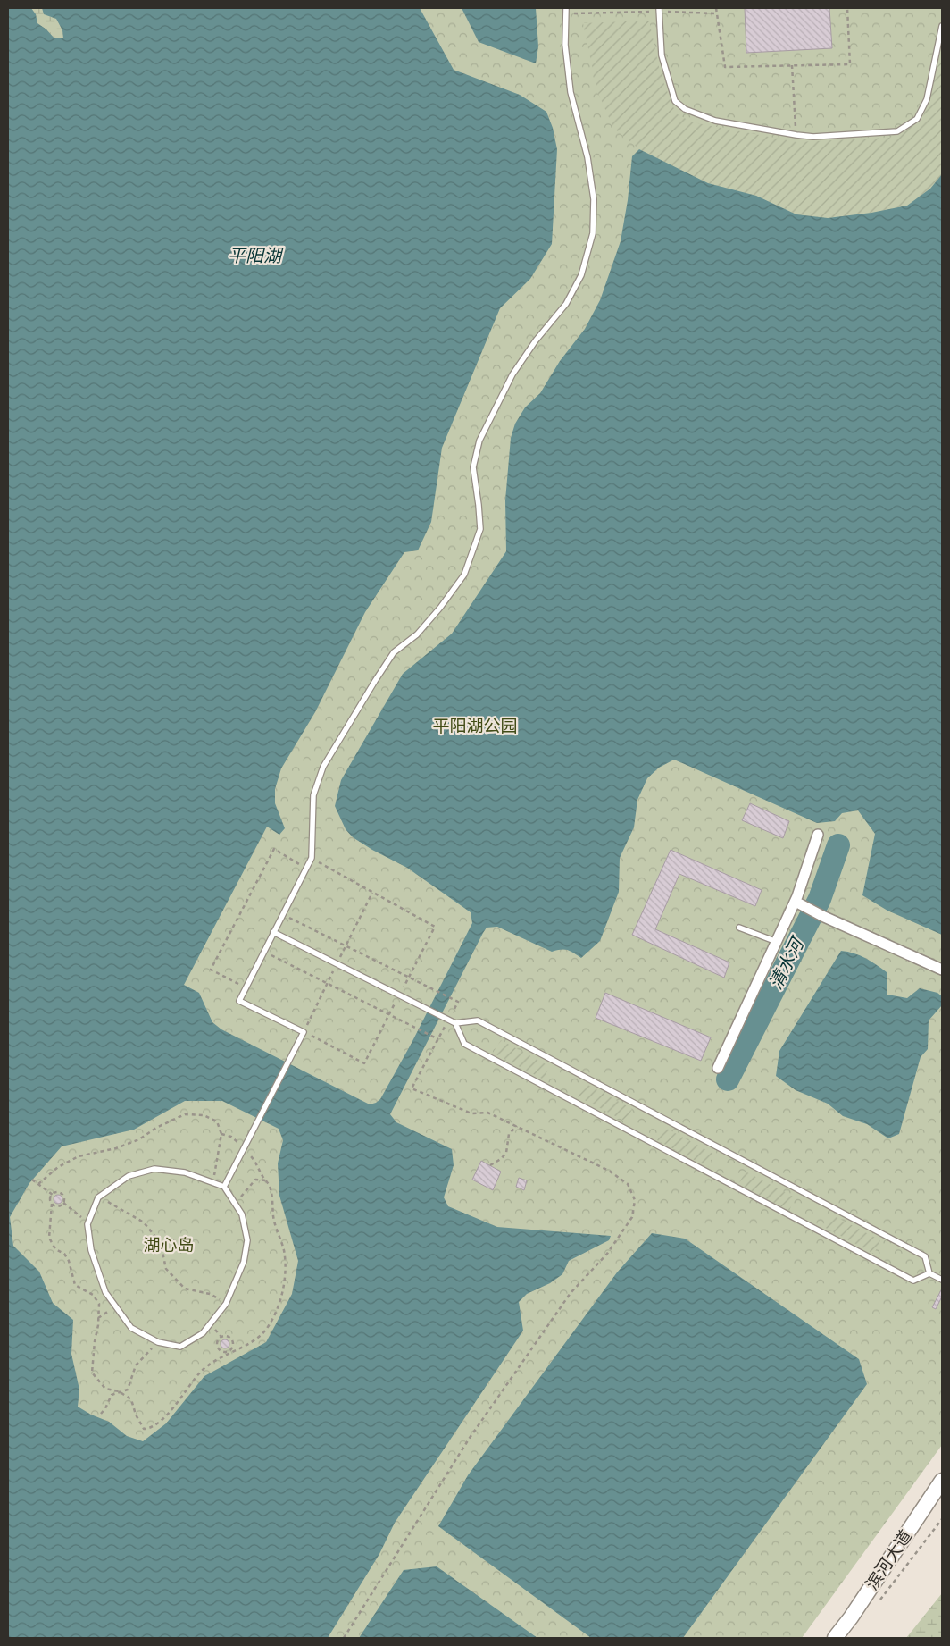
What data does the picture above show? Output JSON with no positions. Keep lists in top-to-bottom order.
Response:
{
  "streets": {
    "main road": ["滨河大道"]
  },
  "water": ["平阳湖", "清水河"],
  "parks": ["平阳湖公园", "湖心岛"]
}
